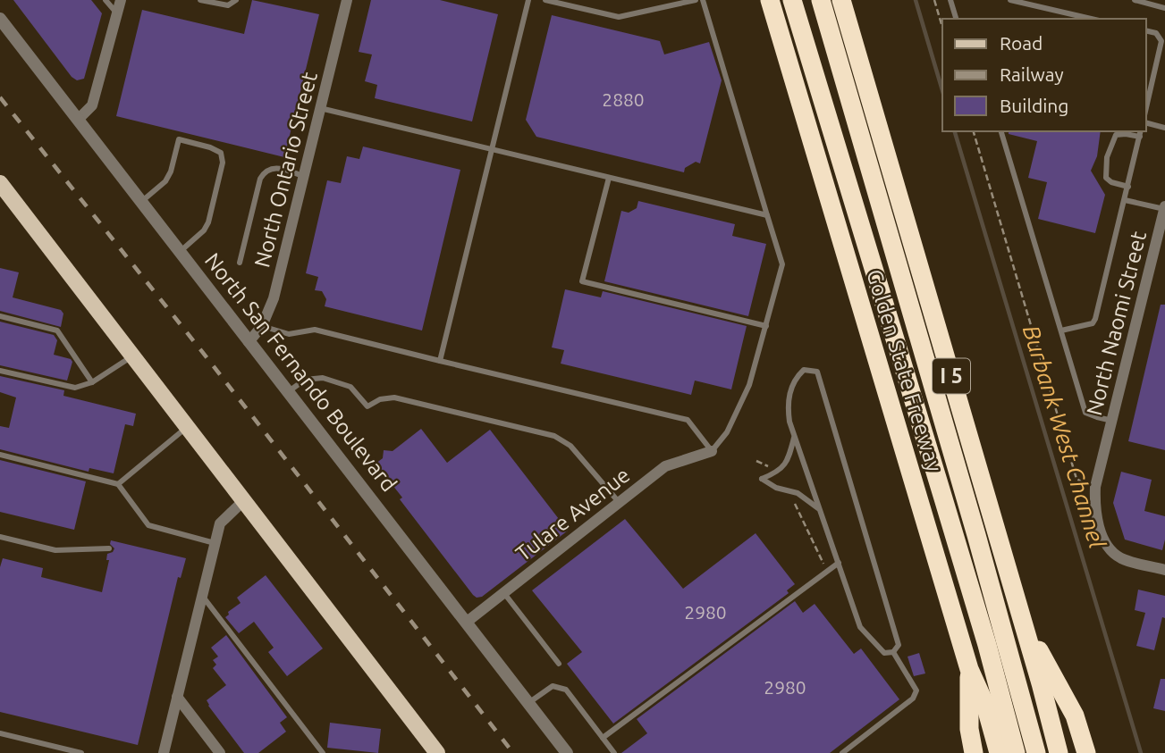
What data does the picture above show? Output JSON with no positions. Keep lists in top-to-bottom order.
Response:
{
  "streets": {
    "highway": ["Golden State Freeway", "I 5"],
    "street": [
      "North Ontario Street",
      "North Naomi Street",
      "North San Fernando Boulevard",
      "Tulare Avenue"
    ]
  },
  "crossings": [
    ["North Ontario Street", "North San Fernando Boulevard"],
    ["North San Fernando Boulevard", "Tulare Avenue"]
  ],
  "water": ["Burbank West Channel"],
  "house_numbers": ["2880", "2980", "2980"],
  "legend": ["Road", "Railway", "Building"]
}
